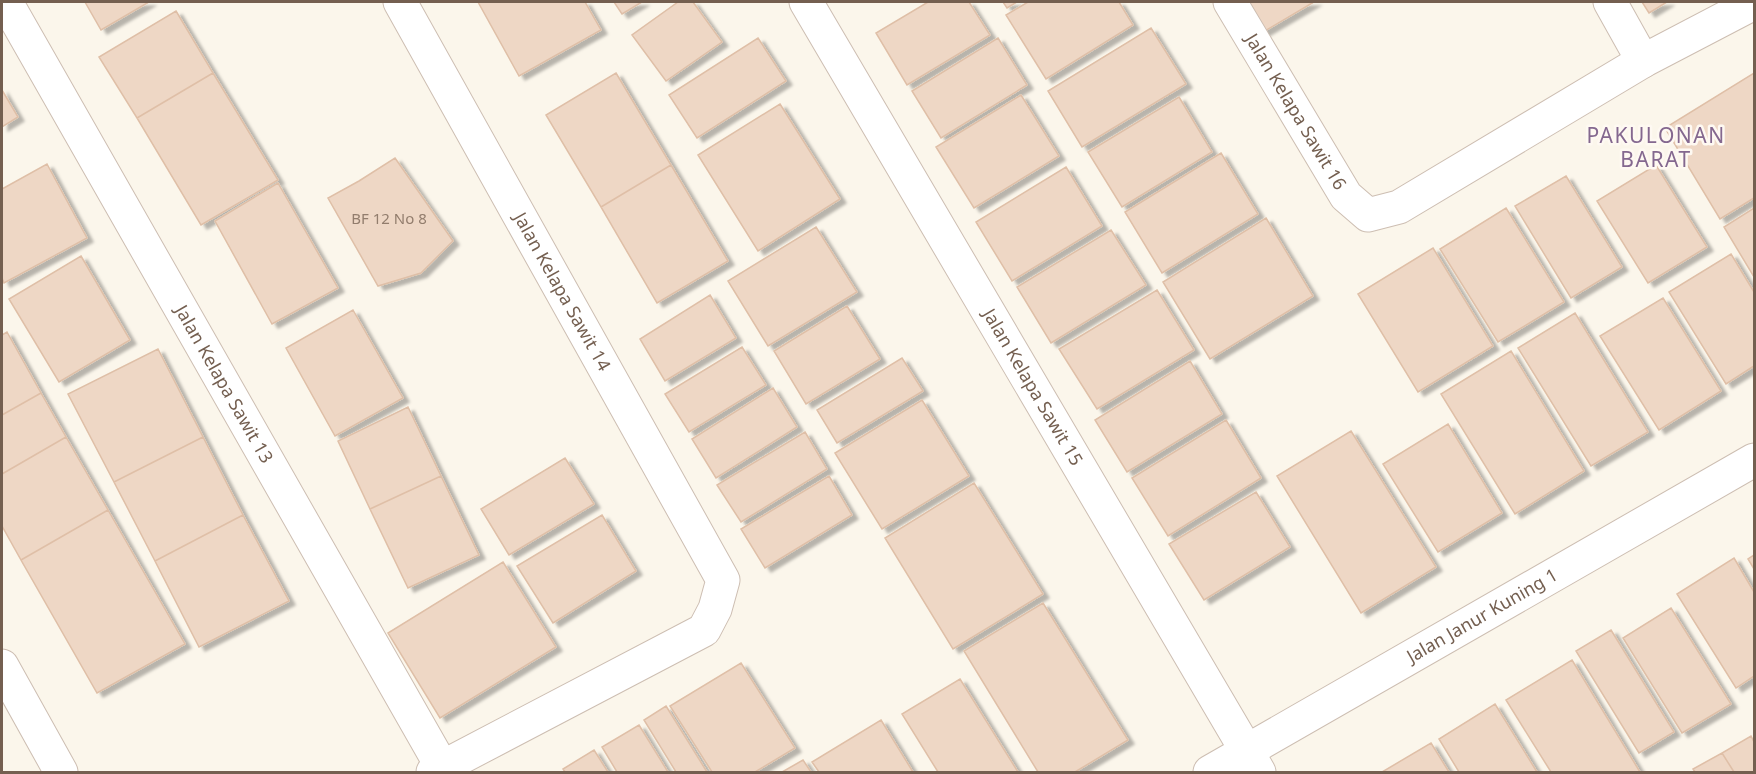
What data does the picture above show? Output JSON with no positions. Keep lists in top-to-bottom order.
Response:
{
  "streets": {
    "street": [
      "Jalan Kelapa Sawit 16",
      "Jalan Kelapa Sawit 14",
      "Jalan Kelapa Sawit 13",
      "Jalan Kelapa Sawit 15",
      "Jalan Janur Kuning 1"
    ]
  },
  "crossings": [
    ["Jalan Kelapa Sawit 14", "Jalan Kelapa Sawit 13"],
    ["Jalan Kelapa Sawit 15", "Jalan Janur Kuning 1"]
  ],
  "districts": ["PAKULONAN BARAT"],
  "house_numbers": ["BF 12 No 8"]
}
